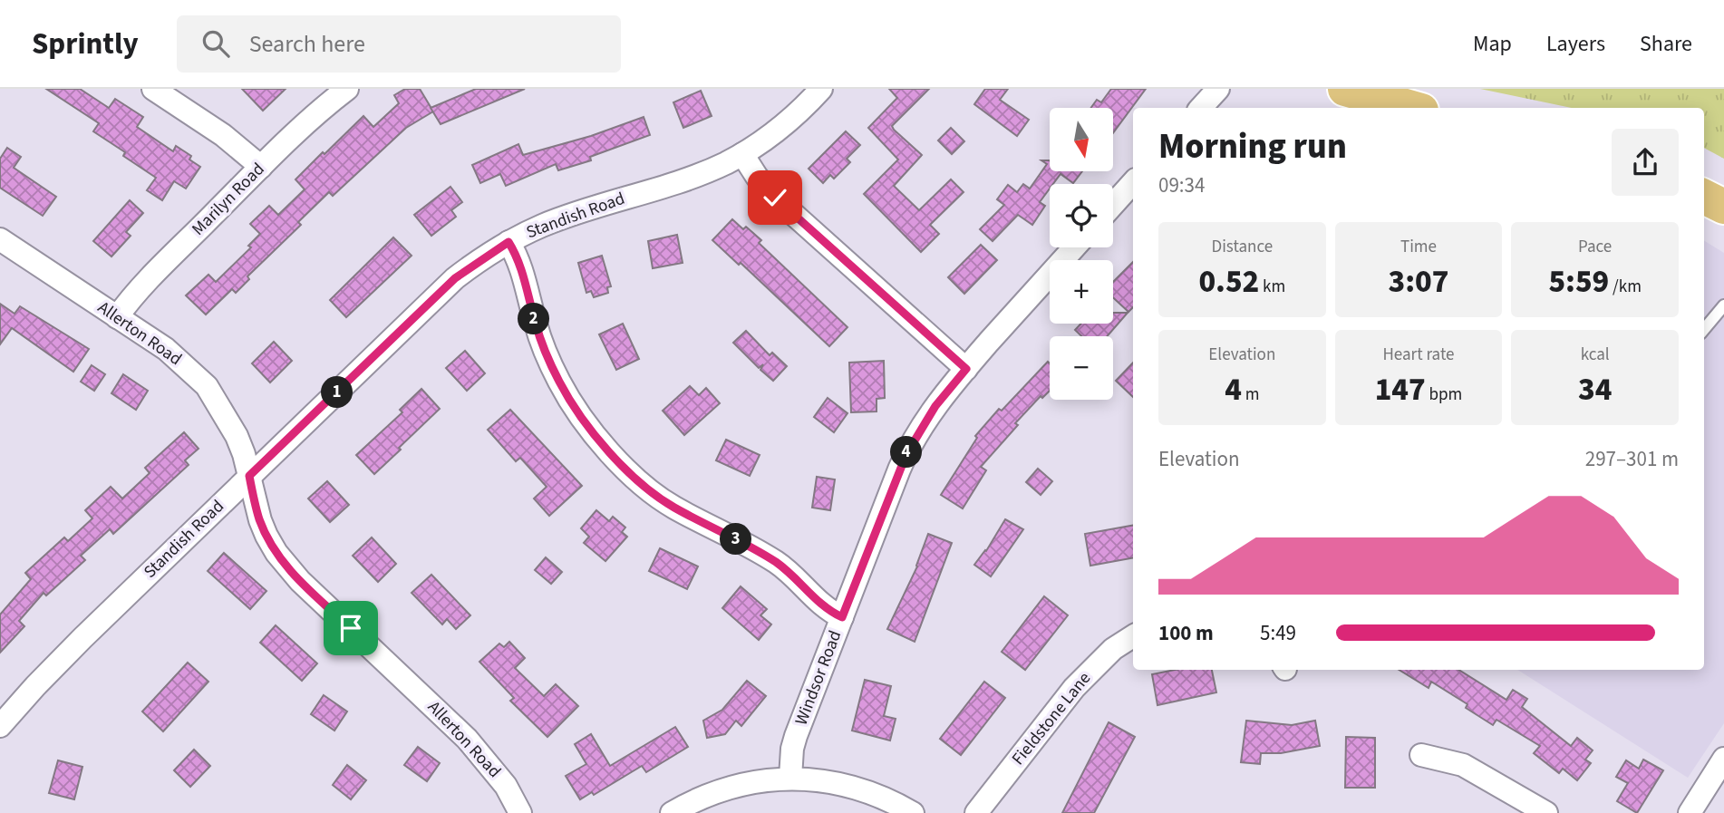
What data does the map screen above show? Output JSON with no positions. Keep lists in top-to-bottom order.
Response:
{
  "streets": {
    "street": [
      "Marilyn Road",
      "Standish Road",
      "Allerton Road",
      "Windsor Road",
      "Fieldstone Lane"
    ]
  },
  "crossings": [
    ["Marilyn Road", "Allerton Road"],
    ["Standish Road", "Allerton Road"]
  ],
  "north": "bottom",
  "page": {
    "header": "Sprintly",
    "search": "Search here",
    "nav": ["Map", "Layers", "Share"],
    "map_buttons": ["+", "−"],
    "heading": ["Morning run", "09:34"],
    "stats": [
      ["Distance", "0.52 km"],
      ["Time", "3:07"],
      ["Pace", "5:59 /km"],
      ["Elevation", "4 m"],
      ["Heart rate", "147 bpm"],
      ["kcal", "34"]
    ],
    "pins": [
      "2",
      "1",
      "4",
      "3"
    ],
    "chart": ["Elevation", "297–301 m"],
    "list": [
      {
        "name": "100 m",
        "note": "5:49"
      }
    ]
  }
}
